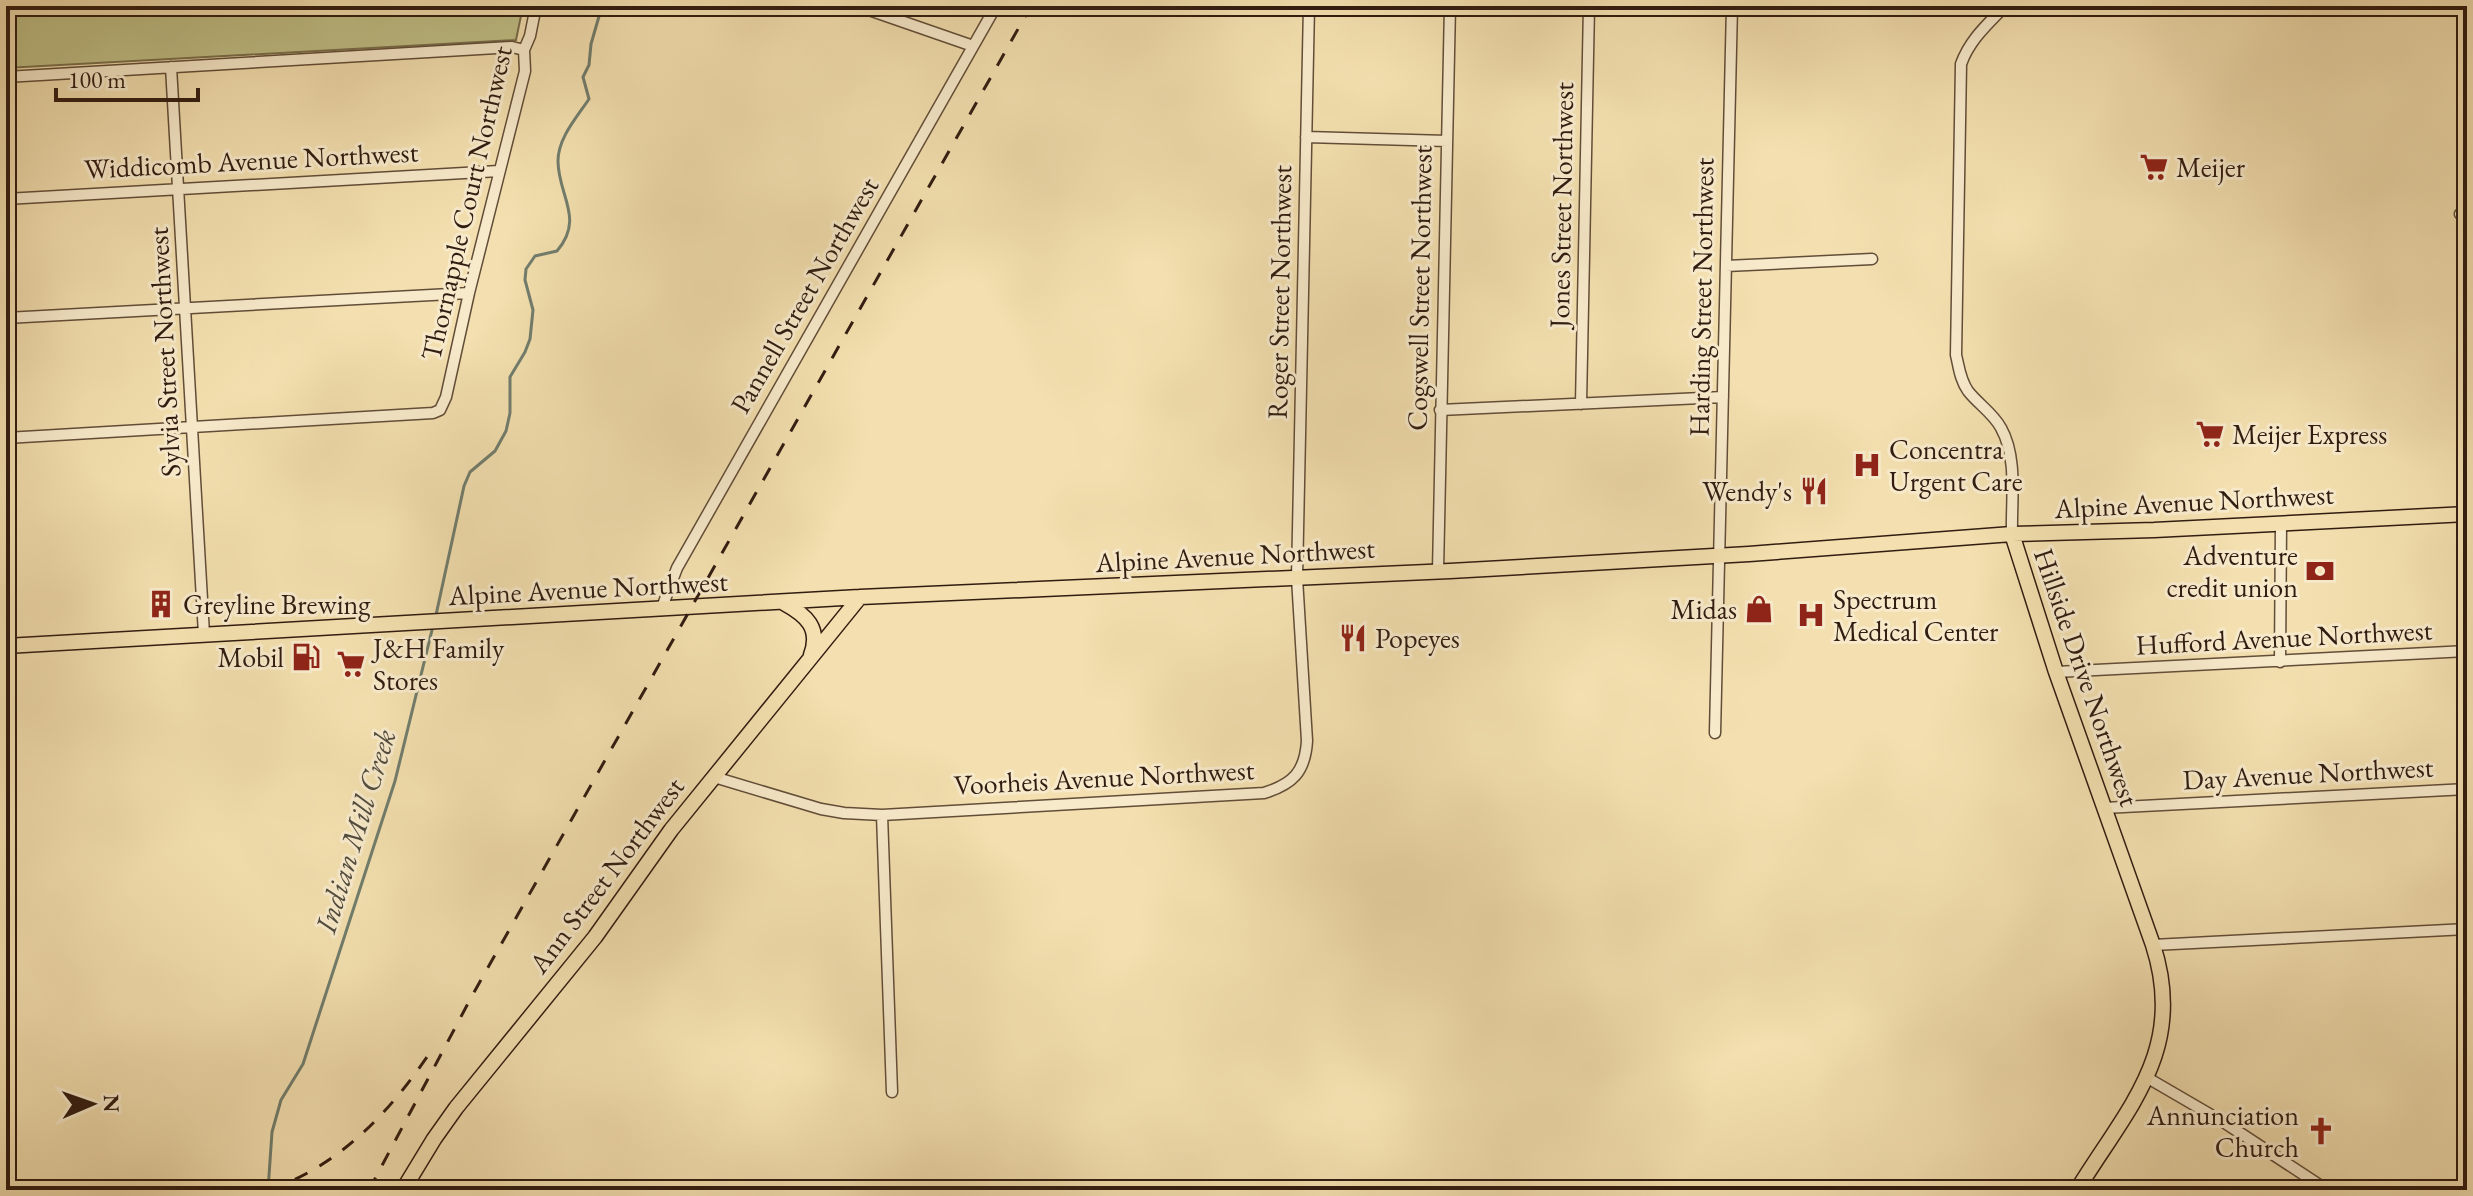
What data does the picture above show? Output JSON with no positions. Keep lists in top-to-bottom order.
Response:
{
  "streets": {
    "main road": ["Alpine Avenue Northwest", "Hillside Drive Northwest", "Ann Street Northwest"],
    "street": [
      "Widdicomb Avenue Northwest",
      "Thornapple Court Northwest",
      "Jones Street Northwest",
      "Cogswell Street Northwest",
      "Roger Street Northwest",
      "Pannell Street Northwest",
      "Harding Street Northwest",
      "Sylvia Street Northwest",
      "Hufford Avenue Northwest",
      "Day Avenue Northwest",
      "Voorheis Avenue Northwest"
    ]
  },
  "crossings": [
    ["Widdicomb Avenue Northwest", "Thornapple Court Northwest"],
    ["Widdicomb Avenue Northwest", "Sylvia Street Northwest"],
    ["Thornapple Court Northwest", "Sylvia Street Northwest"],
    ["Cogswell Street Northwest", "Alpine Avenue Northwest"],
    ["Roger Street Northwest", "Alpine Avenue Northwest"],
    ["Roger Street Northwest", "Voorheis Avenue Northwest"],
    ["Pannell Street Northwest", "Alpine Avenue Northwest"],
    ["Harding Street Northwest", "Alpine Avenue Northwest"],
    ["Sylvia Street Northwest", "Alpine Avenue Northwest"],
    ["Alpine Avenue Northwest", "Hillside Drive Northwest"],
    ["Alpine Avenue Northwest", "Voorheis Avenue Northwest"],
    ["Alpine Avenue Northwest", "Ann Street Northwest"],
    ["Hufford Avenue Northwest", "Hillside Drive Northwest"],
    ["Hillside Drive Northwest", "Day Avenue Northwest"],
    ["Voorheis Avenue Northwest", "Ann Street Northwest"]
  ],
  "water": ["Indian Mill Creek"],
  "places": {
    "supermarket": ["Meijer", "Meijer Express", "J&H Family Stores"],
    "hospital": ["Concentra Urgent Care", "Spectrum Medical Center"],
    "restaurant": ["Wendy's", "Popeyes"],
    "bank": ["Adventure credit union"],
    "building": ["Greyline Brewing"],
    "shop": ["Midas"],
    "fuel station": ["Mobil"],
    "church": ["Annunciation Church"]
  },
  "scale_bar": "100 m",
  "north": "right"
}
